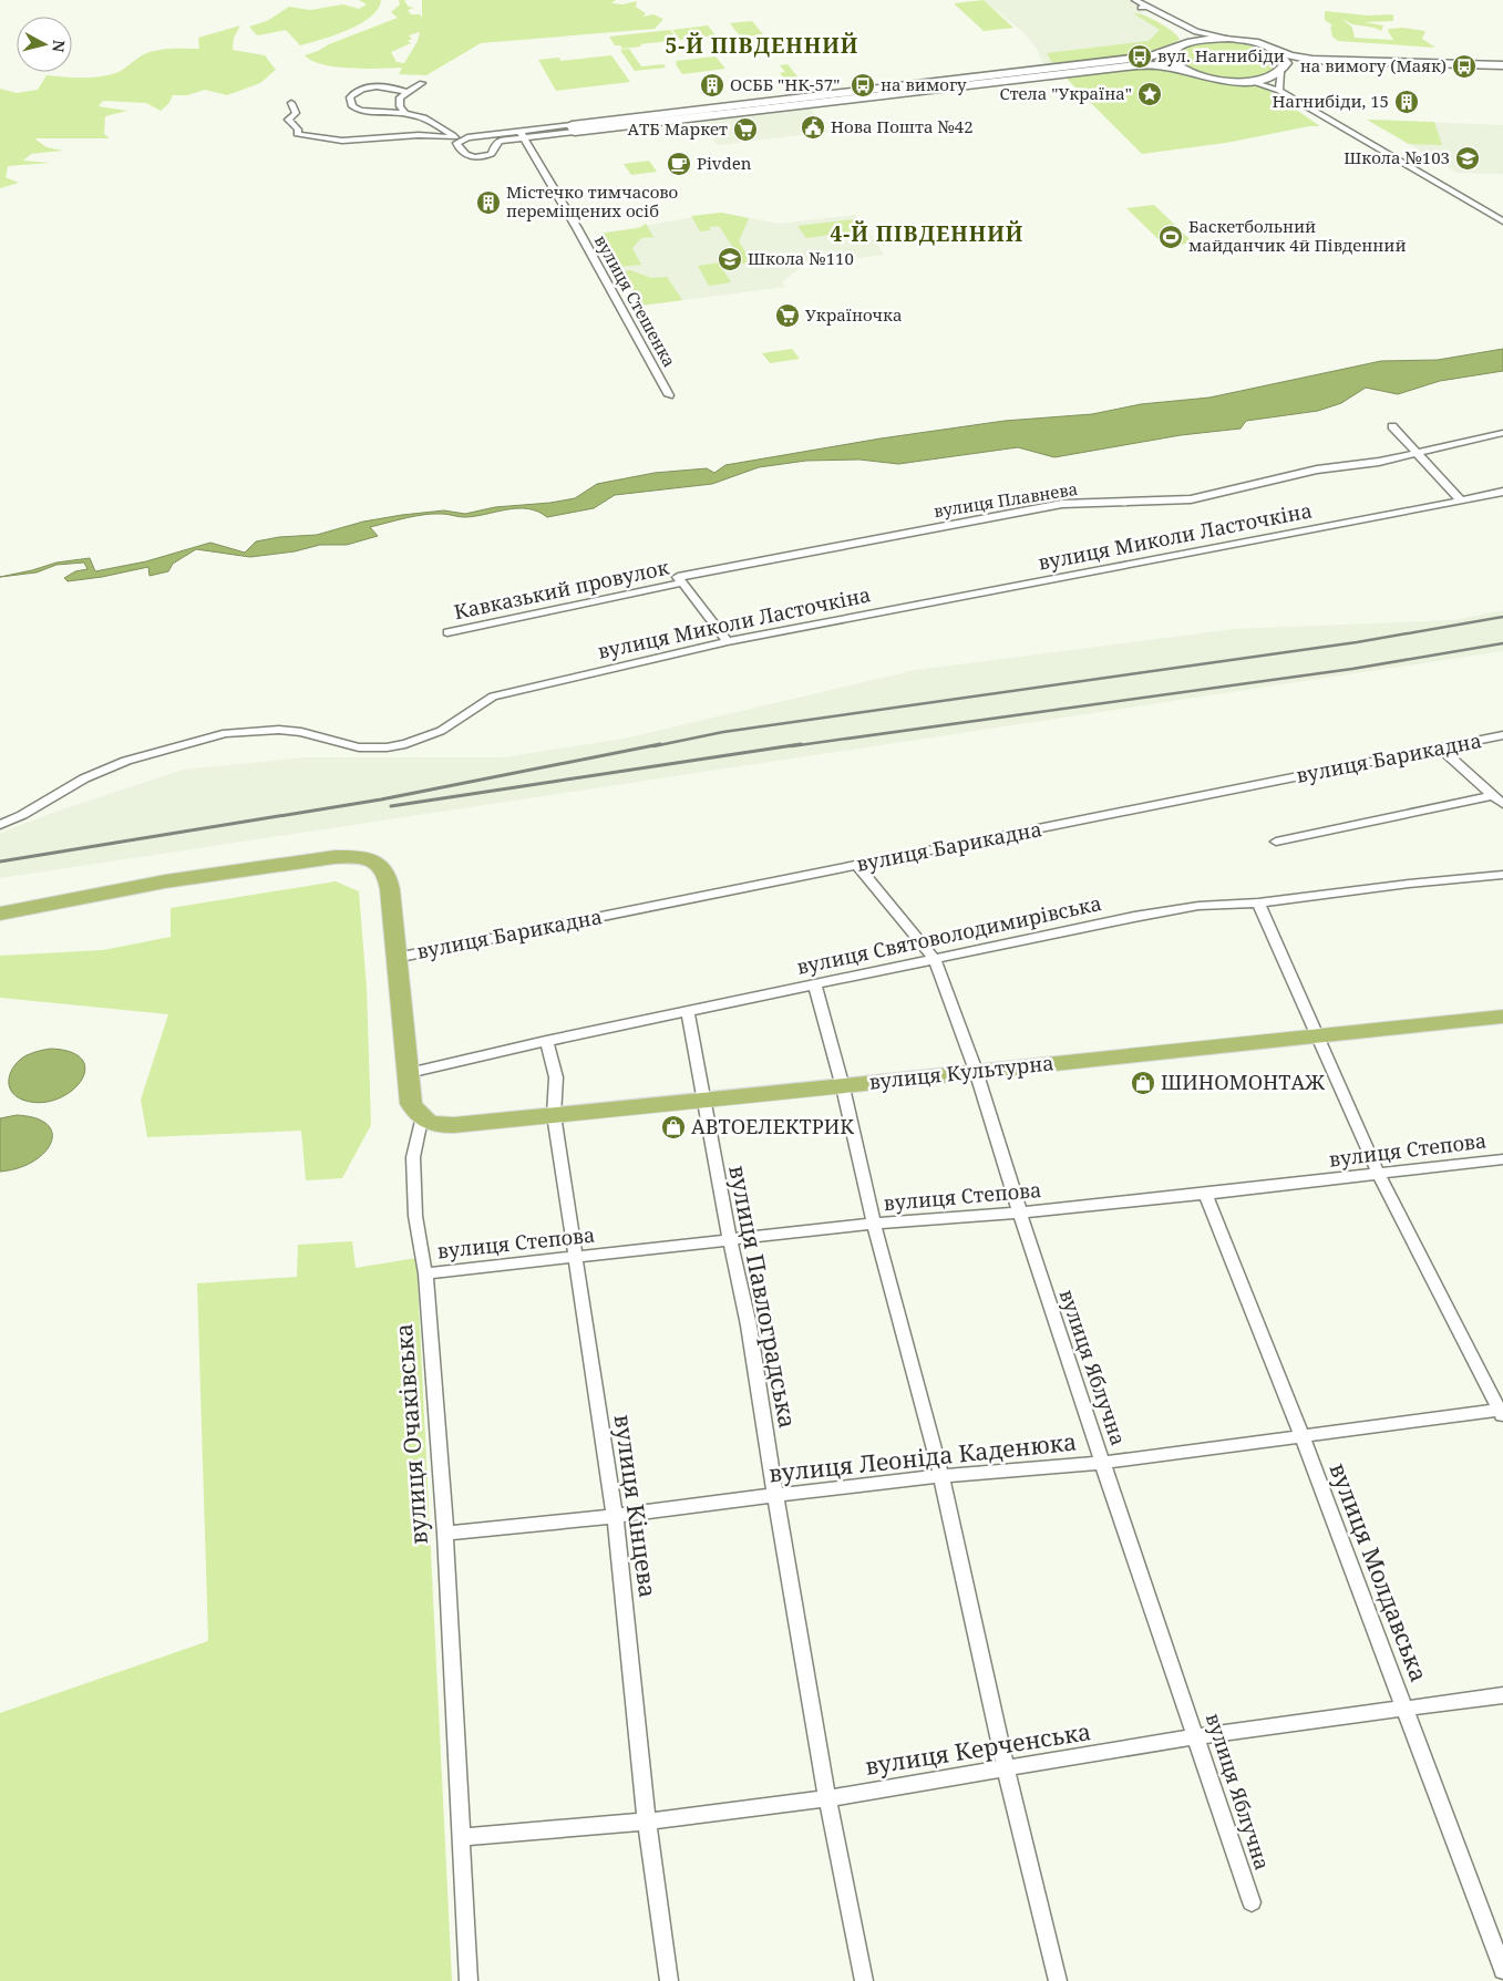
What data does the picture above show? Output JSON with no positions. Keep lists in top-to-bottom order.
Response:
{
  "streets": {
    "main road": ["вулиця Культурна"],
    "street": [
      "вулиця Стешенка",
      "вулиця Плавнева",
      "вулиця Миколи Ласточкіна",
      "Кавказький провулок",
      "вулиця Барикадна",
      "вулиця Святоволодимирівська",
      "вулиця Степова",
      "вулиця Павлоградська",
      "вулиця Яблучна",
      "вулиця Очаківська",
      "вулиця Леоніда Каденюка",
      "вулиця Кінцева",
      "вулиця Молдавська",
      "вулиця Керченська"
    ]
  },
  "crossings": [
    ["вулиця Плавнева", "Кавказький провулок"],
    ["вулиця Барикадна", "вулиця Яблучна"],
    ["вулиця Святоволодимирівська", "вулиця Павлоградська"],
    ["вулиця Святоволодимирівська", "вулиця Яблучна"],
    ["вулиця Святоволодимирівська", "вулиця Кінцева"],
    ["вулиця Культурна", "вулиця Павлоградська"],
    ["вулиця Культурна", "вулиця Яблучна"],
    ["вулиця Культурна", "вулиця Очаківська"],
    ["вулиця Культурна", "вулиця Кінцева"],
    ["вулиця Степова", "вулиця Павлоградська"],
    ["вулиця Степова", "вулиця Яблучна"],
    ["вулиця Степова", "вулиця Очаківська"],
    ["вулиця Степова", "вулиця Кінцева"],
    ["вулиця Степова", "вулиця Молдавська"],
    ["вулиця Павлоградська", "вулиця Леоніда Каденюка"],
    ["вулиця Павлоградська", "вулиця Керченська"],
    ["вулиця Яблучна", "вулиця Леоніда Каденюка"],
    ["вулиця Яблучна", "вулиця Керченська"],
    ["вулиця Очаківська", "вулиця Леоніда Каденюка"],
    ["вулиця Очаківська", "вулиця Керченська"],
    ["вулиця Леоніда Каденюка", "вулиця Кінцева"],
    ["вулиця Леоніда Каденюка", "вулиця Молдавська"],
    ["вулиця Кінцева", "вулиця Керченська"],
    ["вулиця Молдавська", "вулиця Керченська"]
  ],
  "districts": ["5-Й ПІВДЕННИЙ", "4-Й ПІВДЕННИЙ"],
  "places": {
    "bus stop": ["вул. Нагнибіди", "на вимогу (Маяк)", "на вимогу"],
    "building": ["ОСББ \"НК-57\"", "Нагнибіди, 15", "Містечко тимчасово переміщених осіб"],
    "place": ["Стела \"Україна\""],
    "public building": ["Нова Пошта №42"],
    "supermarket": ["АТБ Маркет", "Україночка"],
    "school or university": ["Школа №103", "Школа №110"],
    "cafe": ["Pivden"],
    "sports": ["Баскетбольний майданчик 4й Південний"],
    "shop": ["ШИНОМОНТАЖ", "АВТОЕЛЕКТРИК"]
  },
  "north": "right"
}
